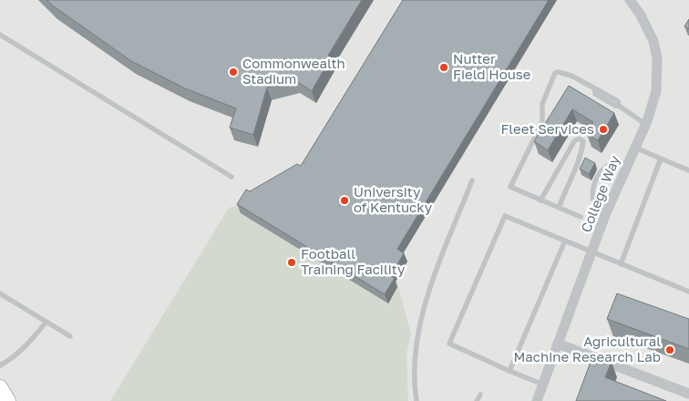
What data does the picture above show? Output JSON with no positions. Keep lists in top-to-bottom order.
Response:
{
  "streets": {
    "street": ["College Way"]
  },
  "places": [
    "Nutter Field House",
    "Commonwealth Stadium",
    "Fleet Services",
    "University of Kentucky",
    "Football Training Facility",
    "Agricultural Machine Research Lab"
  ]
}
